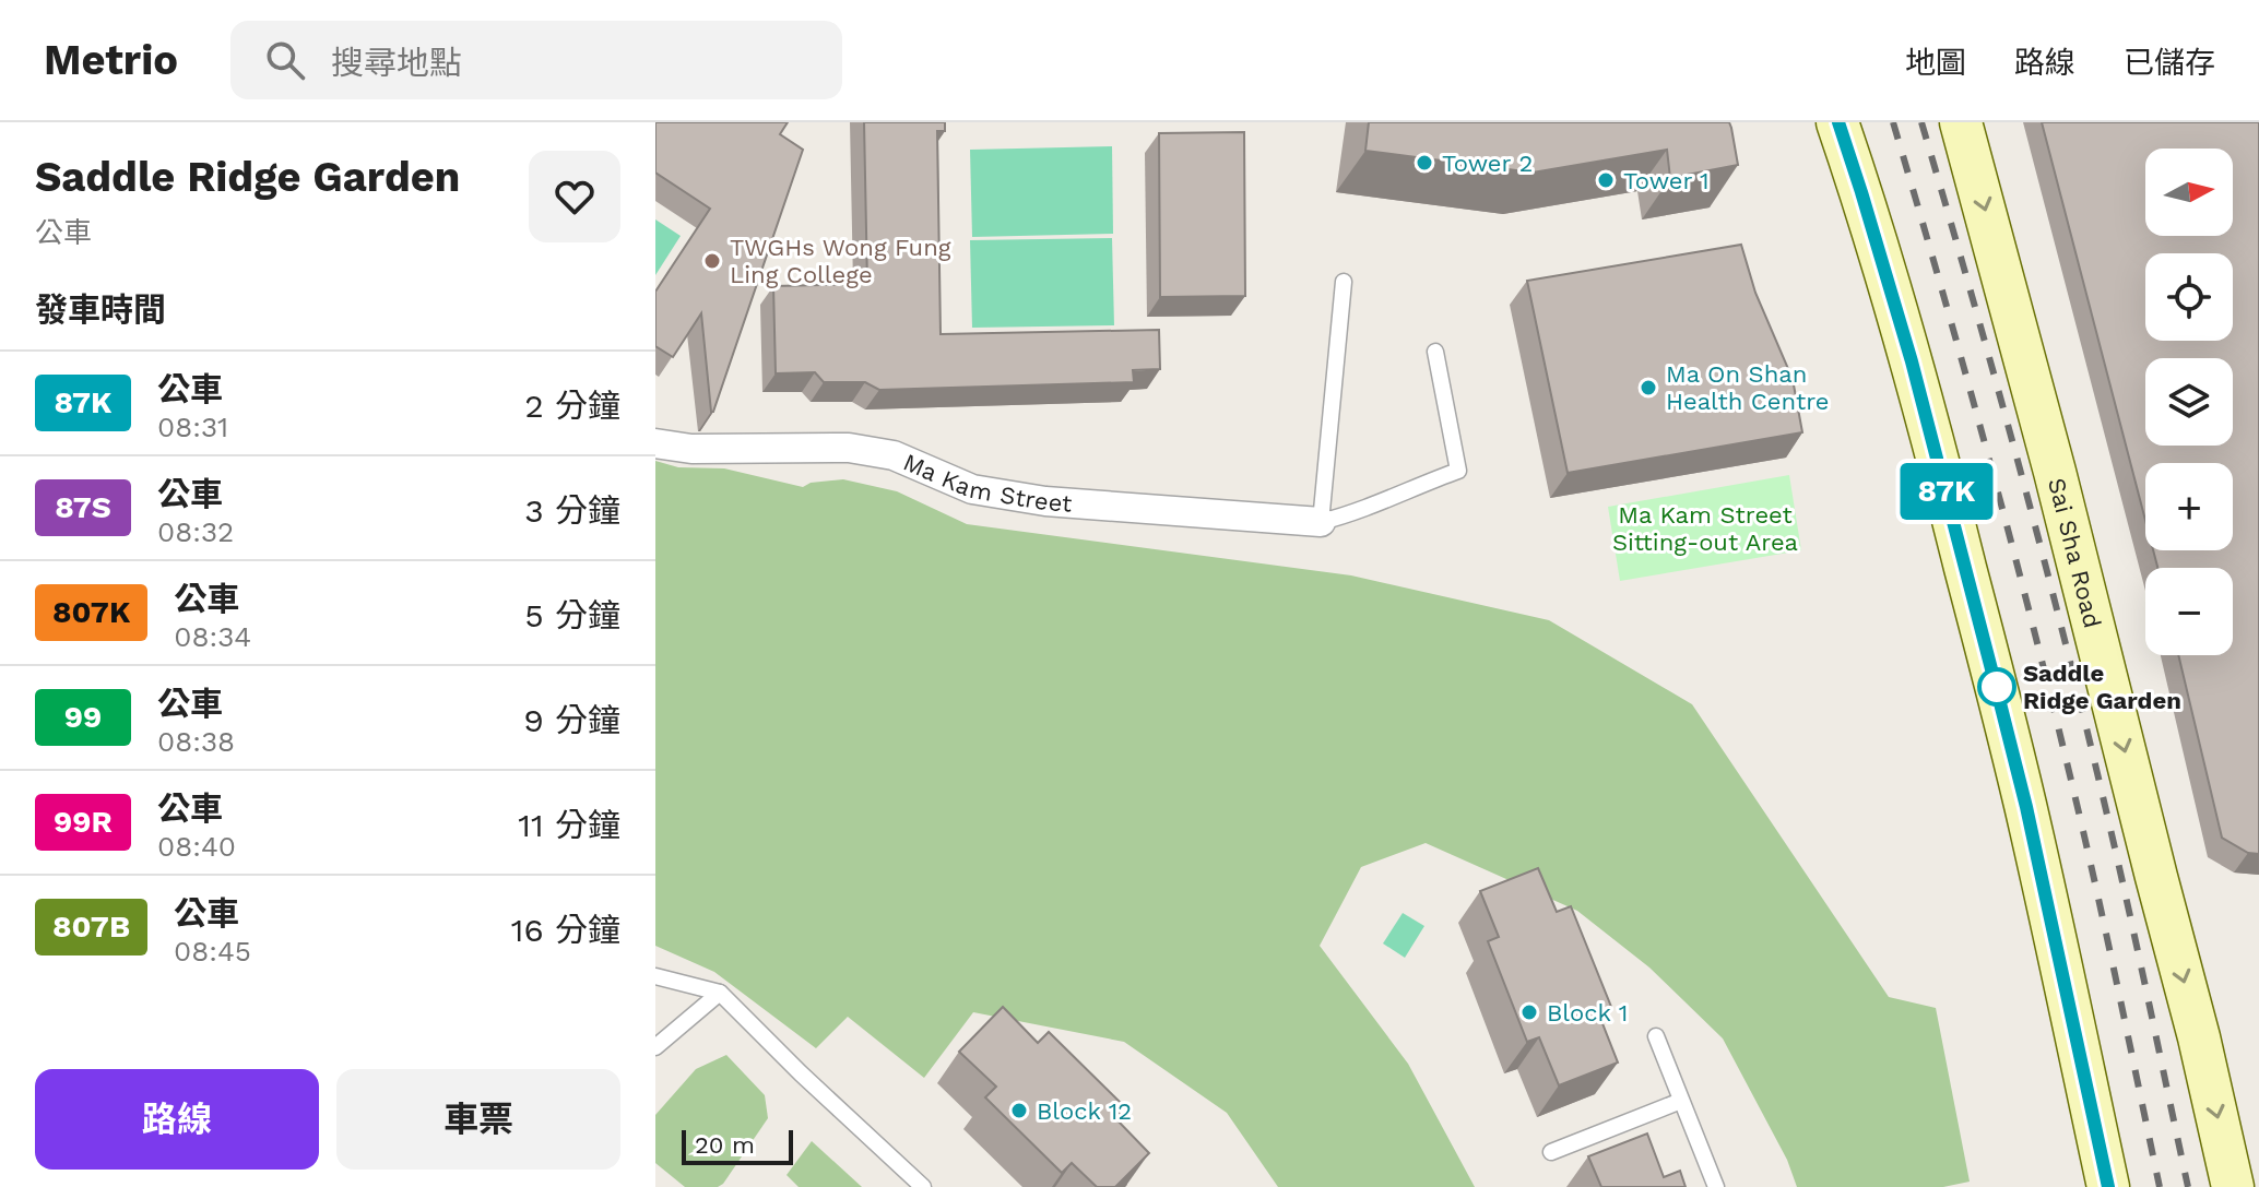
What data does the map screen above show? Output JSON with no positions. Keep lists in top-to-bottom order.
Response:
{
  "streets": {
    "main road": ["Sai Sha Road"],
    "street": ["Ma Kam Street"]
  },
  "parks": ["Ma Kam Street Sitting-out Area"],
  "places": [
    "Tower 2",
    "Tower 1",
    "TWGHs Wong Fung Ling College",
    "Ma On Shan Health Centre",
    "Saddle Ridge Garden",
    "Block 1",
    "Block 12"
  ],
  "lines": ["bus line 87K"],
  "scale_bar": "20 m",
  "north": "right",
  "page": {
    "header": "Metrio",
    "search": "搜尋地點",
    "nav": ["地圖", "路線", "已儲存"],
    "heading": [
      ["Saddle Ridge Garden", "公車"],
      "發車時間"
    ],
    "on_map": "87K",
    "map_buttons": ["+", "−"],
    "list": [
      {
        "mark": "87K",
        "name": "公車",
        "note": "08:31",
        "value": "2 分鐘"
      },
      {
        "mark": "87S",
        "name": "公車",
        "note": "08:32",
        "value": "3 分鐘"
      },
      {
        "mark": "807K",
        "name": "公車",
        "note": "08:34",
        "value": "5 分鐘"
      },
      {
        "mark": "99",
        "name": "公車",
        "note": "08:38",
        "value": "9 分鐘"
      },
      {
        "mark": "99R",
        "name": "公車",
        "note": "08:40",
        "value": "11 分鐘"
      },
      {
        "mark": "807B",
        "name": "公車",
        "note": "08:45",
        "value": "16 分鐘"
      }
    ],
    "buttons": ["路線", "車票"],
    "scale": "20 m"
  }
}
